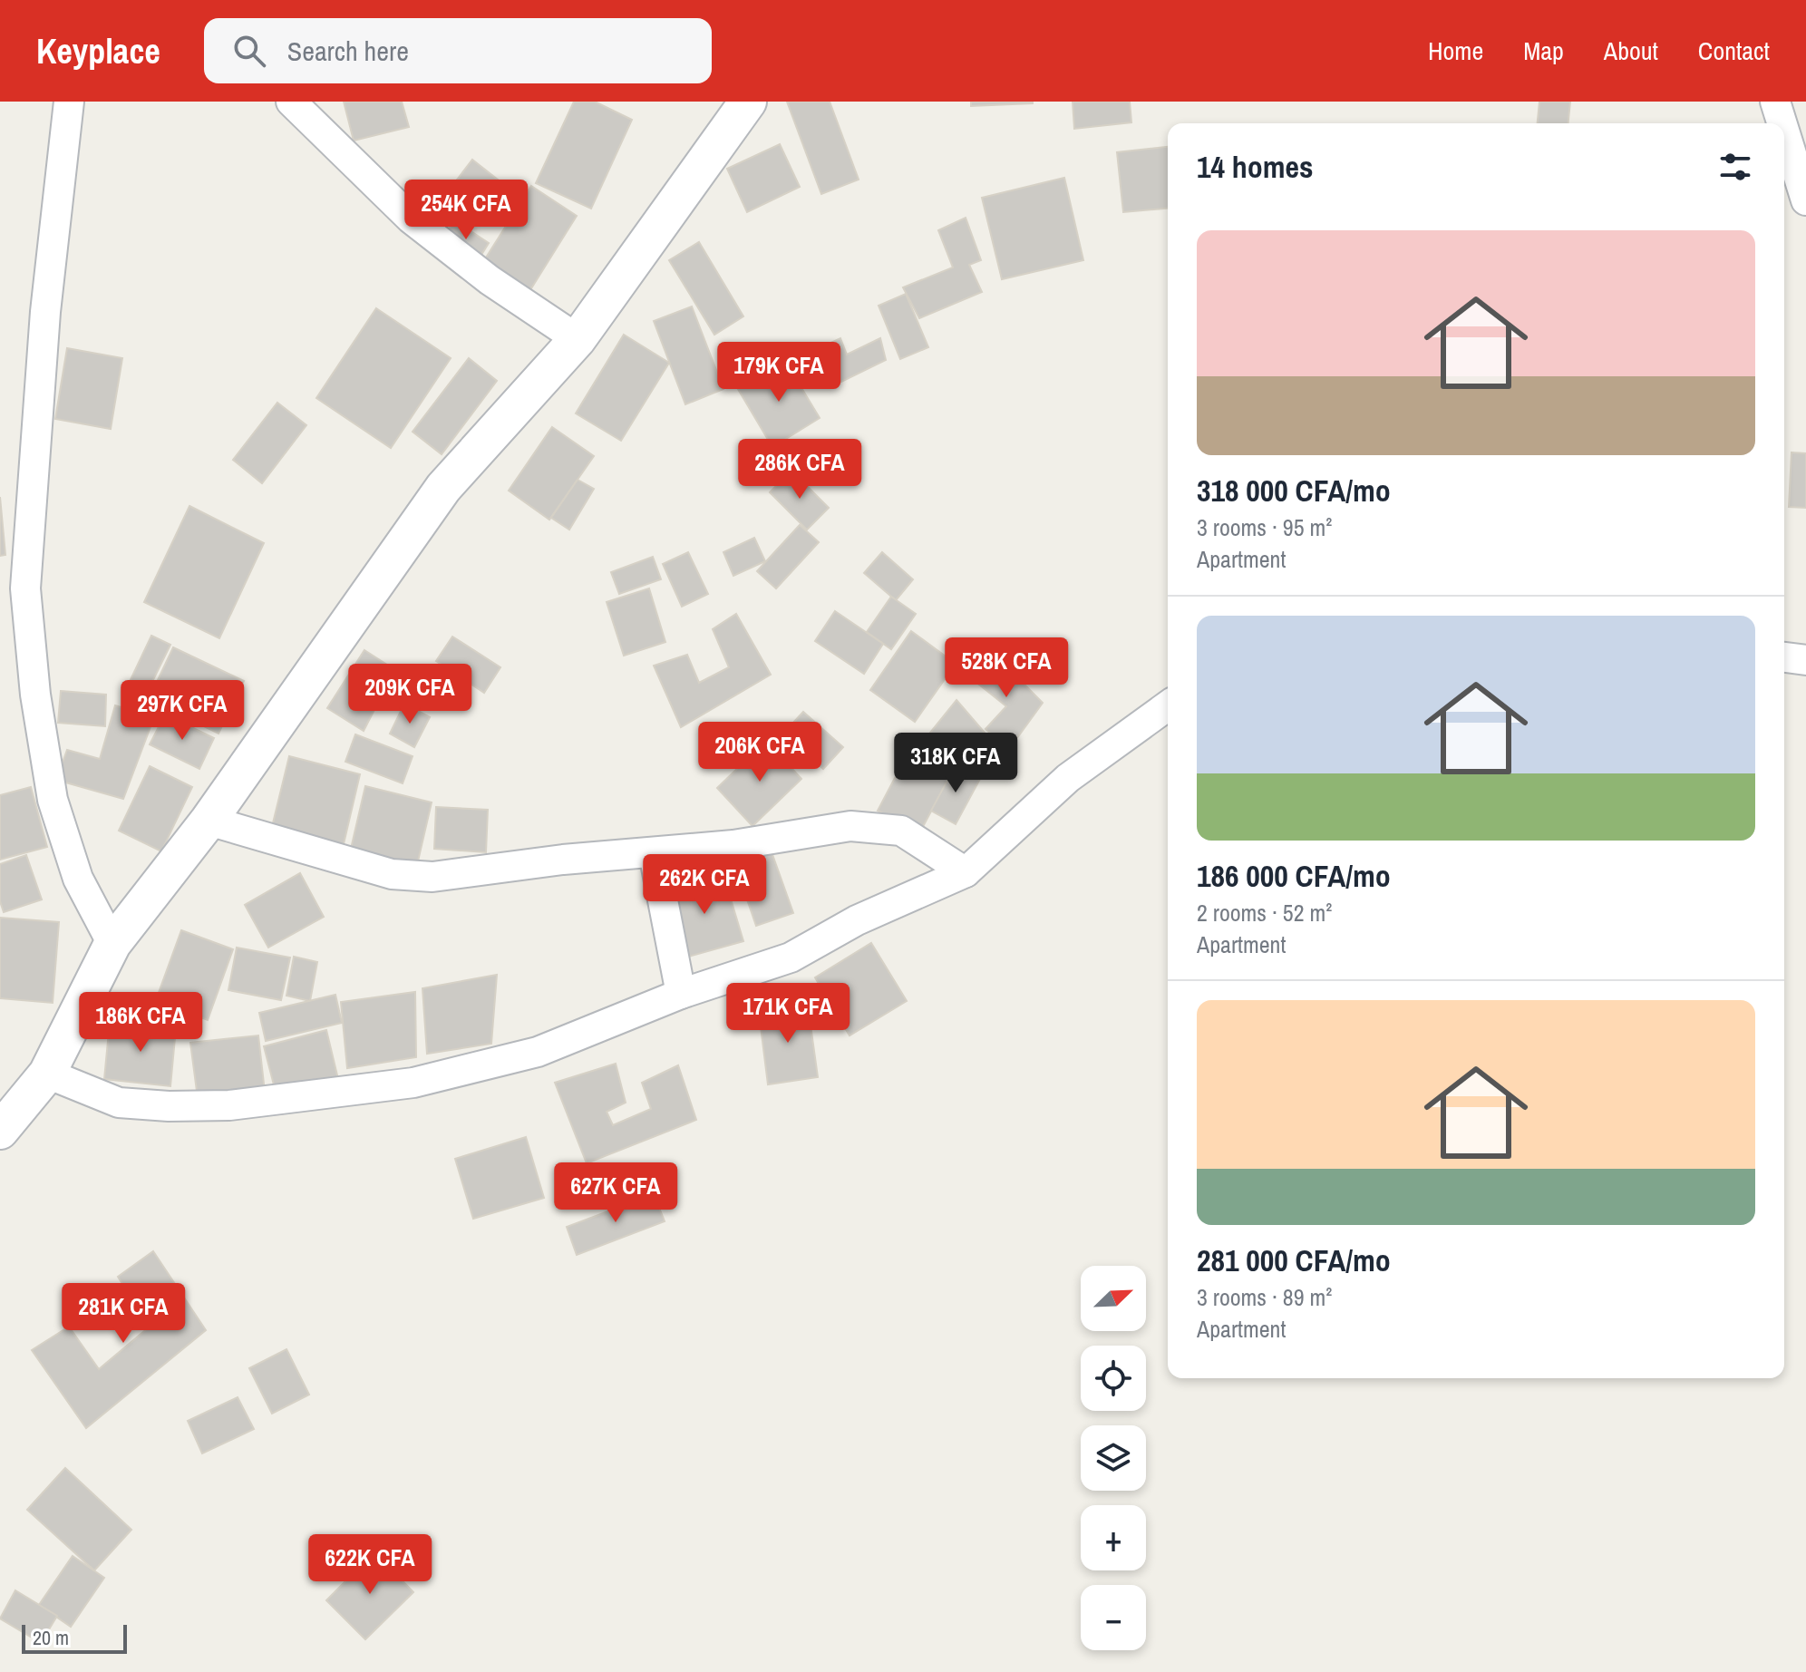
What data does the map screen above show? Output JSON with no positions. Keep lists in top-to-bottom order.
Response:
{
  "scale_bar": "20 m",
  "north": "top right",
  "page": {
    "header": "Keyplace",
    "search": "Search here",
    "nav": [
      "Home",
      "Map",
      "About",
      "Contact"
    ],
    "heading": "14 homes",
    "price": [
      "254K CFA",
      "179K CFA",
      "286K CFA",
      "528K CFA",
      "209K CFA",
      "297K CFA",
      "206K CFA",
      "318K CFA",
      "262K CFA",
      "171K CFA",
      "186K CFA",
      "627K CFA",
      "281K CFA",
      "622K CFA"
    ],
    "list": [
      {
        "name": "318 000 CFA/mo",
        "note": "3 rooms · 95 m² · Apartment"
      },
      {
        "name": "186 000 CFA/mo",
        "note": "2 rooms · 52 m² · Apartment"
      },
      {
        "name": "281 000 CFA/mo",
        "note": "3 rooms · 89 m² · Apartment"
      }
    ],
    "map_buttons": ["+", "−"],
    "scale": "20 m"
  }
}
